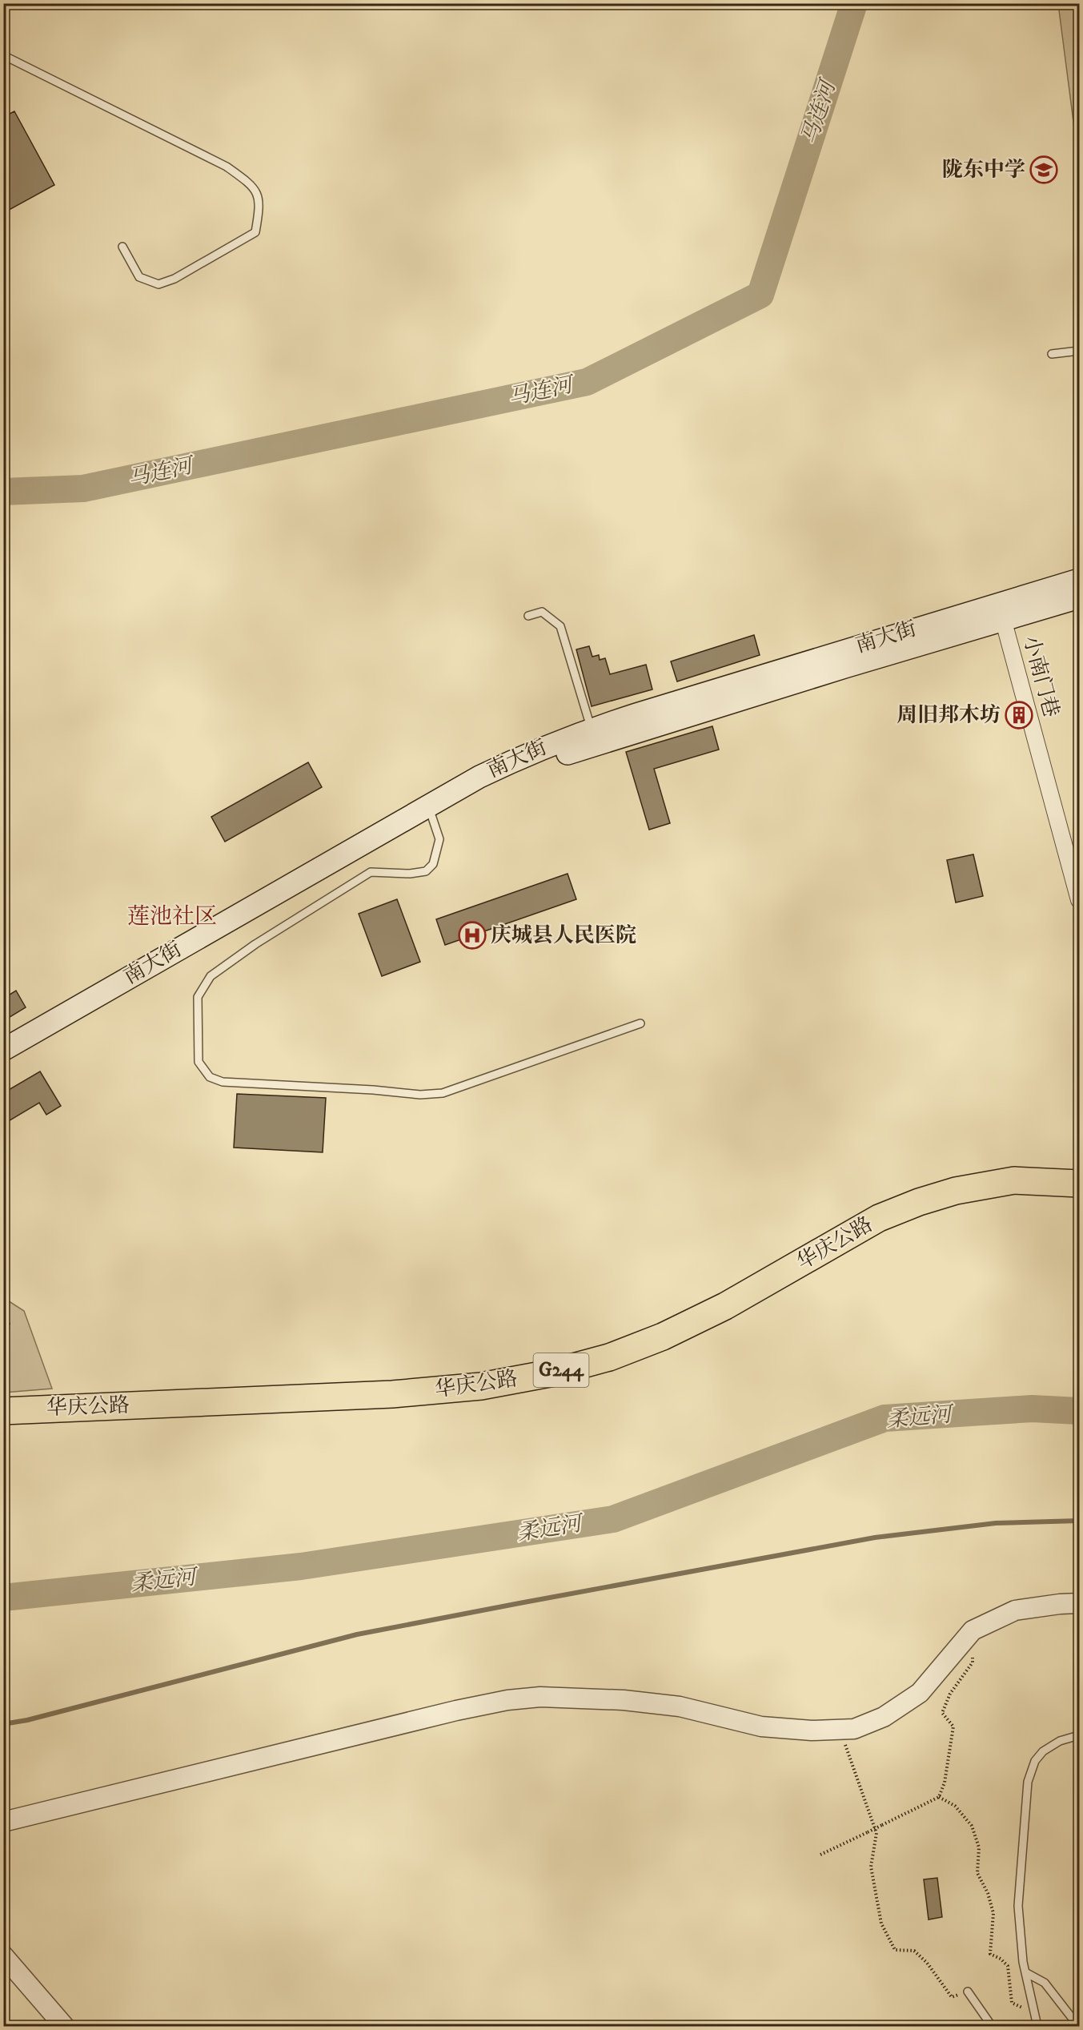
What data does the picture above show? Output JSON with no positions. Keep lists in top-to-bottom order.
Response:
{
  "streets": {
    "highway": ["华庆公路", "G244"],
    "main road": ["南大街"],
    "street": ["小南门巷"]
  },
  "crossings": [
    ["南大街", "小南门巷"]
  ],
  "districts": ["莲池社区"],
  "water": ["马连河", "柔远河"],
  "places": {
    "school or university": ["陇东中学"],
    "building": ["周旧邦木坊"],
    "hospital": ["庆城县人民医院"]
  }
}
